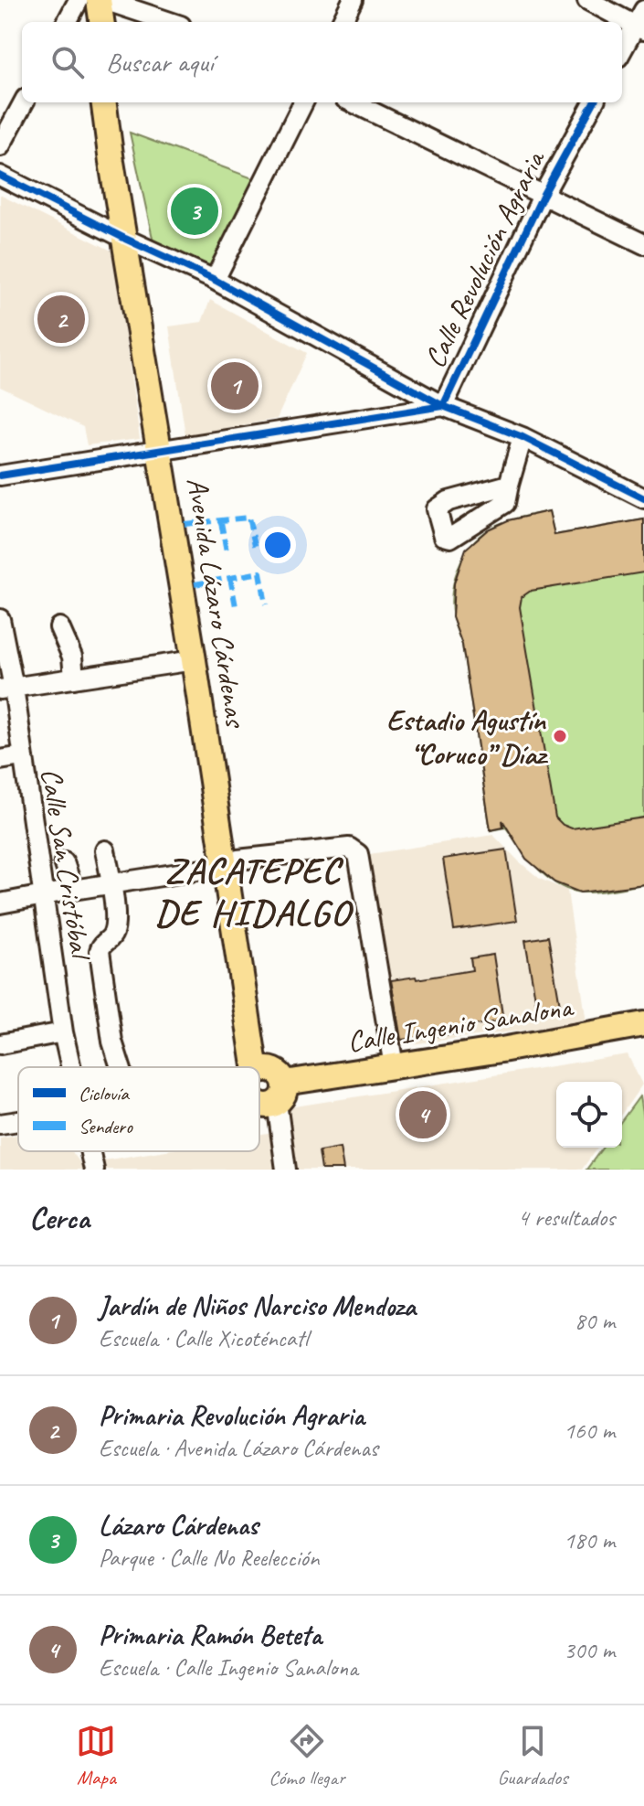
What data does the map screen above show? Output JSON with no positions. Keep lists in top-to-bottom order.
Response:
{
  "streets": {
    "main road": ["Avenida Lázaro Cárdenas", "Calle Ingenio Sanalona"],
    "street": ["Calle Revolución Agraria", "Calle San Cristóbal"]
  },
  "crossings": [
    ["Avenida Lázaro Cárdenas", "Calle Ingenio Sanalona"]
  ],
  "districts": ["ZACATEPEC DE HIDALGO"],
  "places": ["Estadio Agustín “Coruco” Díaz"],
  "legend": ["Ciclovía", "Sendero"],
  "page": {
    "search": "Buscar aquí",
    "pins": [
      "3",
      "2",
      "1",
      "4"
    ],
    "heading": ["Cerca", "4 resultados"],
    "list": [
      {
        "mark": "1",
        "name": "Jardín de Niños Narciso Mendoza",
        "note": "Escuela · Calle Xicoténcatl",
        "value": "80 m"
      },
      {
        "mark": "2",
        "name": "Primaria Revolución Agraria",
        "note": "Escuela · Avenida Lázaro Cárdenas",
        "value": "160 m"
      },
      {
        "mark": "3",
        "name": "Lázaro Cárdenas",
        "note": "Parque · Calle No Reelección",
        "value": "180 m"
      },
      {
        "mark": "4",
        "name": "Primaria Ramón Beteta",
        "note": "Escuela · Calle Ingenio Sanalona",
        "value": "300 m"
      }
    ],
    "nav": ["Mapa", "Cómo llegar", "Guardados"]
  }
}
